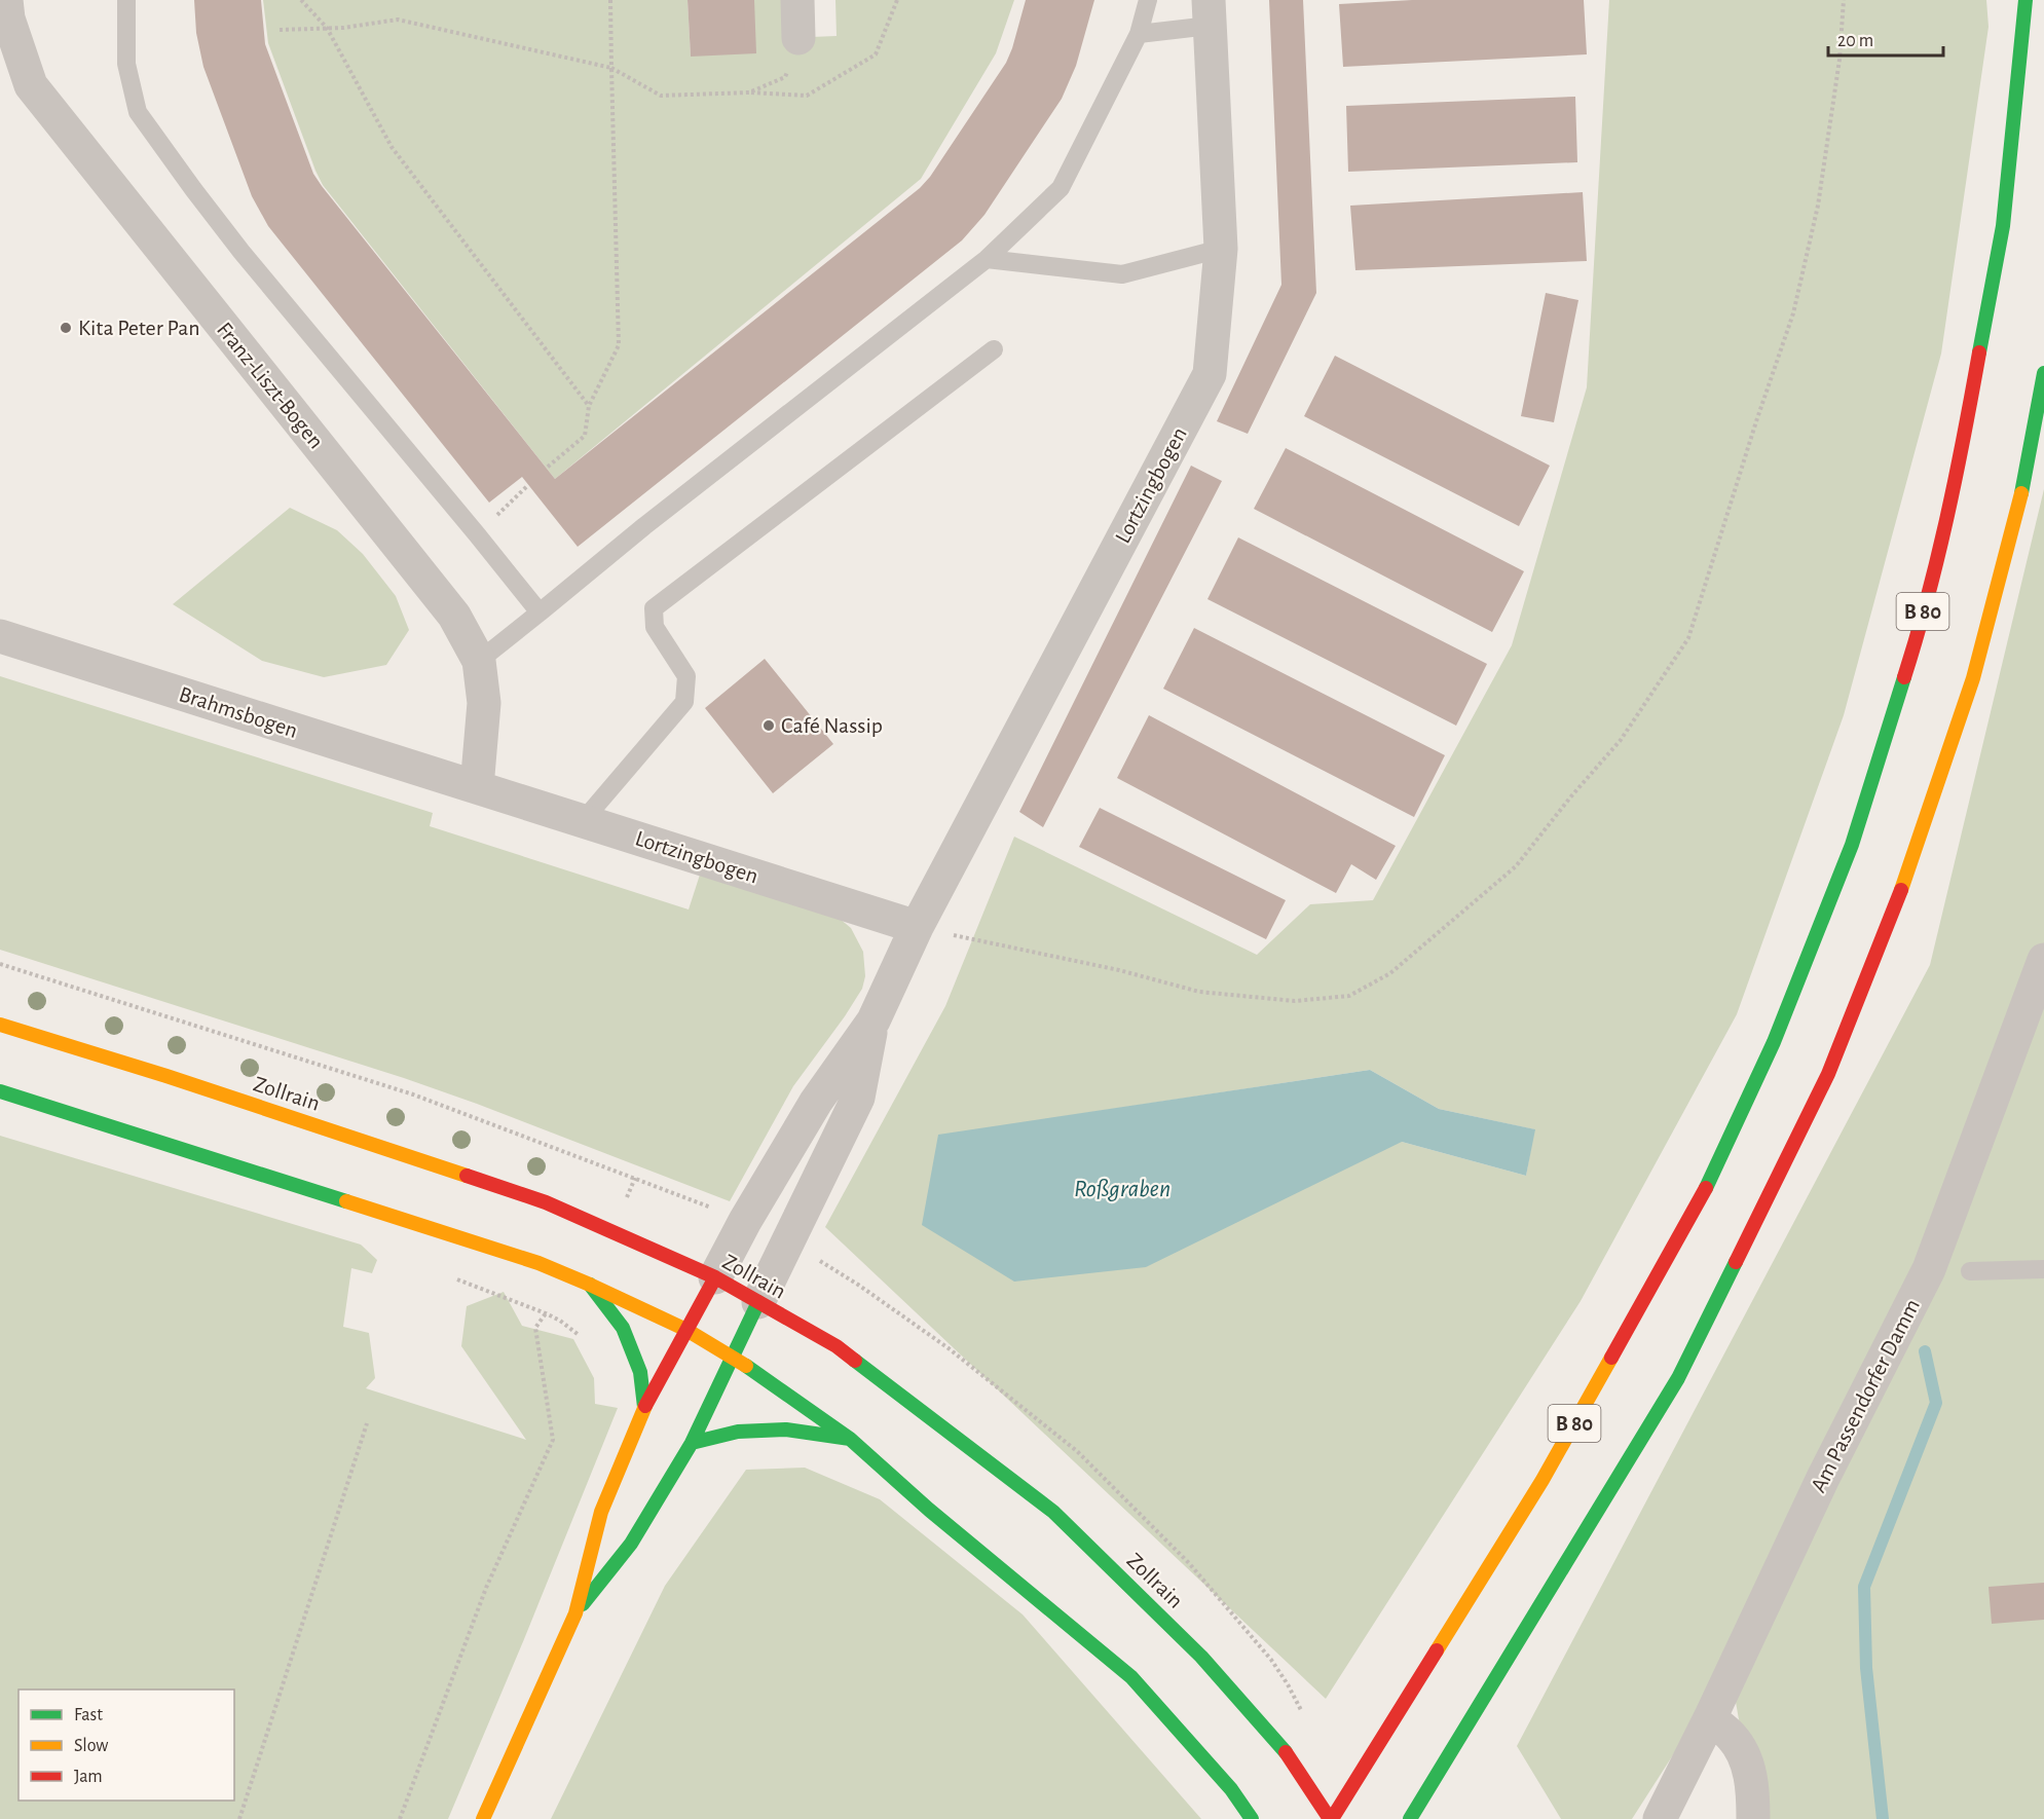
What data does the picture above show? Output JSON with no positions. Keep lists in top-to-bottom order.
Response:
{
  "streets": {
    "main road": ["B 80", "Zollrain"],
    "street": [
      "Franz-Liszt-Bogen",
      "Lortzingbogen",
      "Brahmsbogen",
      "Am Passendorfer Damm"
    ]
  },
  "crossings": [
    ["Franz-Liszt-Bogen", "Lortzingbogen"],
    ["Franz-Liszt-Bogen", "Brahmsbogen"],
    ["Lortzingbogen", "Brahmsbogen"],
    ["Lortzingbogen", "Zollrain"],
    ["B 80", "Zollrain"]
  ],
  "water": ["Roßgraben"],
  "places": ["Kita Peter Pan", "Café Nassip"],
  "legend": ["Fast", "Slow", "Jam"],
  "scale_bar": "20 m"
}
